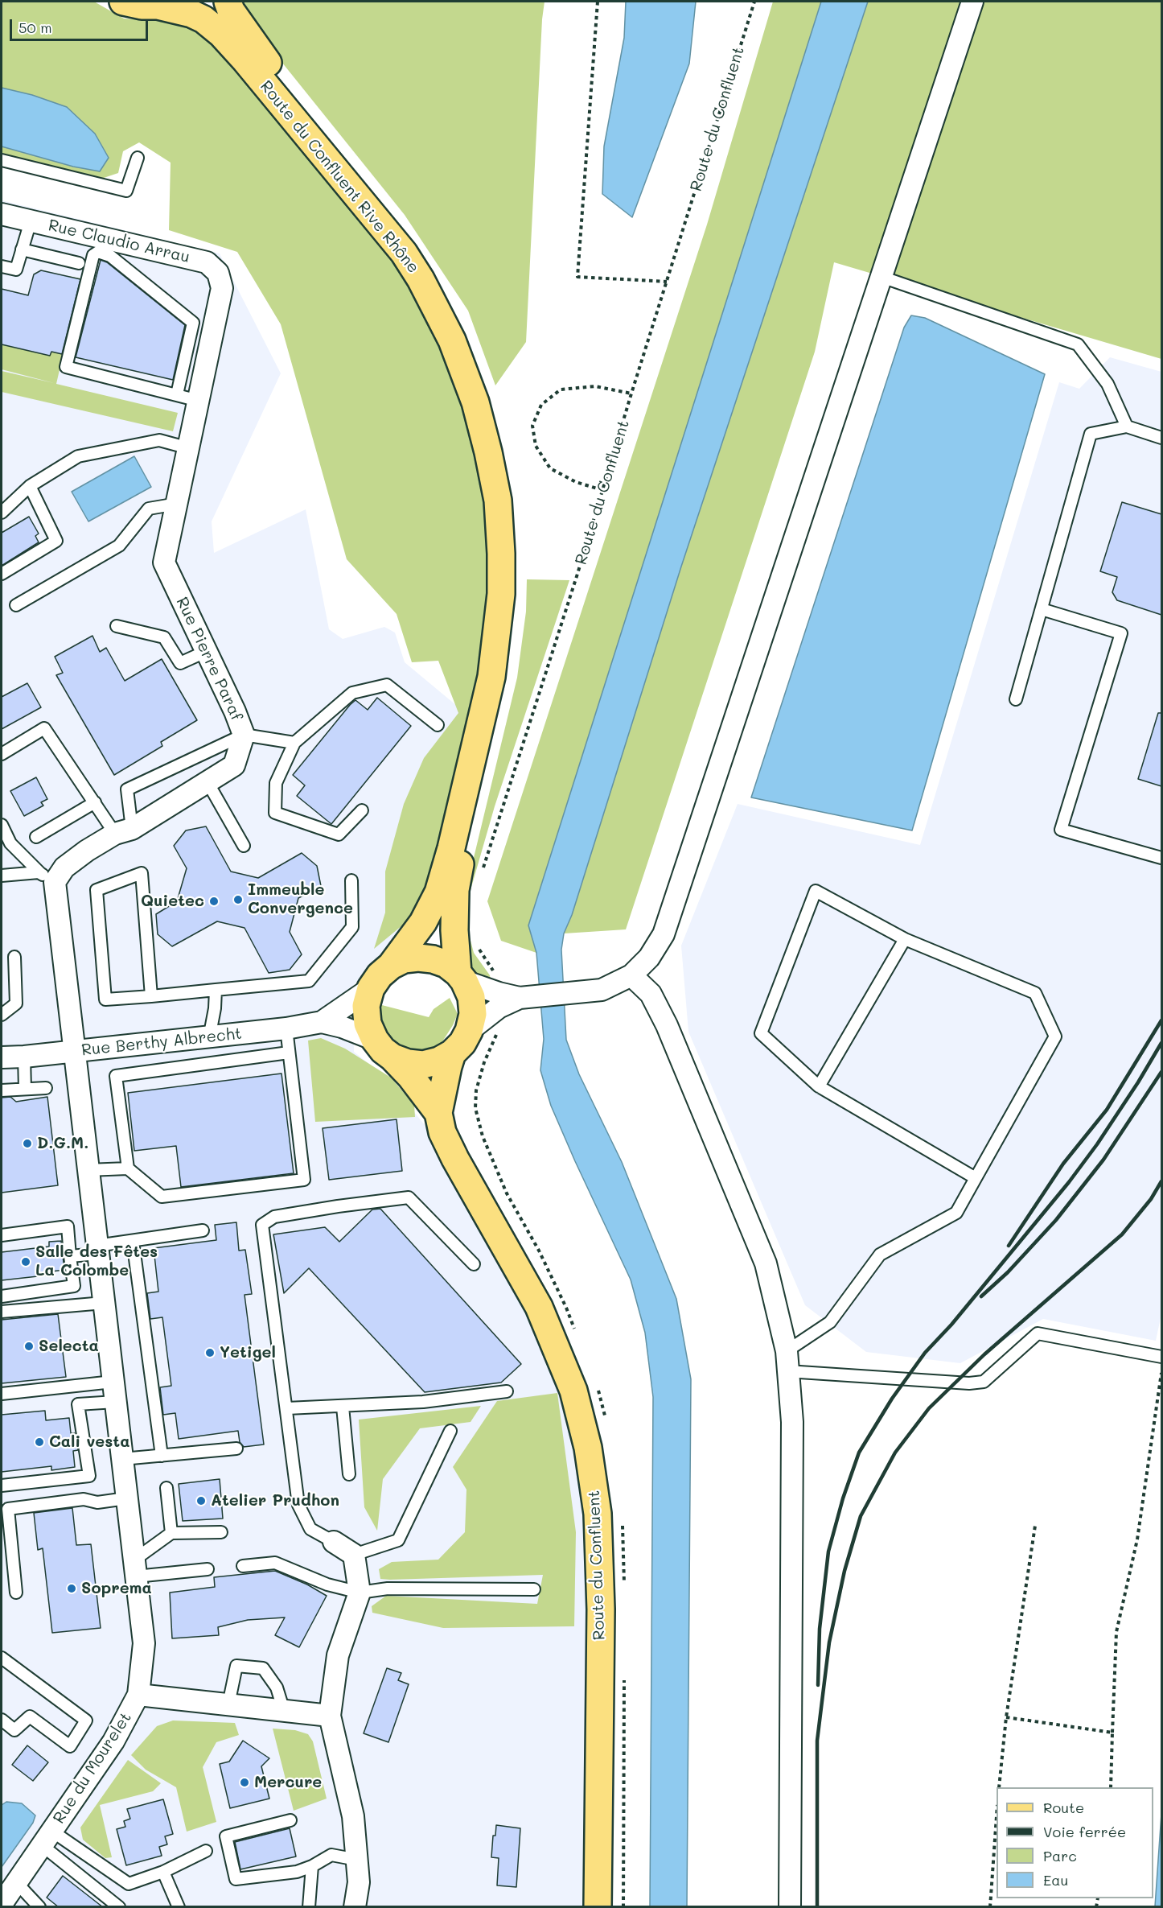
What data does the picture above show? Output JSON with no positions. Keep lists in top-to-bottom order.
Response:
{
  "streets": {
    "main road": ["Route du Confluent", "Route du Confluent Rive Rhône"],
    "street": [
      "Rue Claudio Arrau",
      "Rue Pierre Paraf",
      "Rue Berthy Albrecht",
      "Rue du Mourelet"
    ]
  },
  "crossings": [
    ["Route du Confluent", "Route du Confluent Rive Rhône"],
    ["Route du Confluent", "Rue Berthy Albrecht"],
    ["Route du Confluent Rive Rhône", "Rue Berthy Albrecht"],
    ["Rue Claudio Arrau", "Rue Pierre Paraf"]
  ],
  "places": [
    "Immeuble Convergence",
    "Quietec",
    "D.G.M.",
    "Salle des Fêtes La Colombe",
    "Selecta",
    "Yetigel",
    "Cali vesta",
    "Atelier Prudhon",
    "Soprema",
    "Mercure"
  ],
  "legend": [
    "Route",
    "Voie ferrée",
    "Parc",
    "Eau"
  ],
  "scale_bar": "50 m"
}
